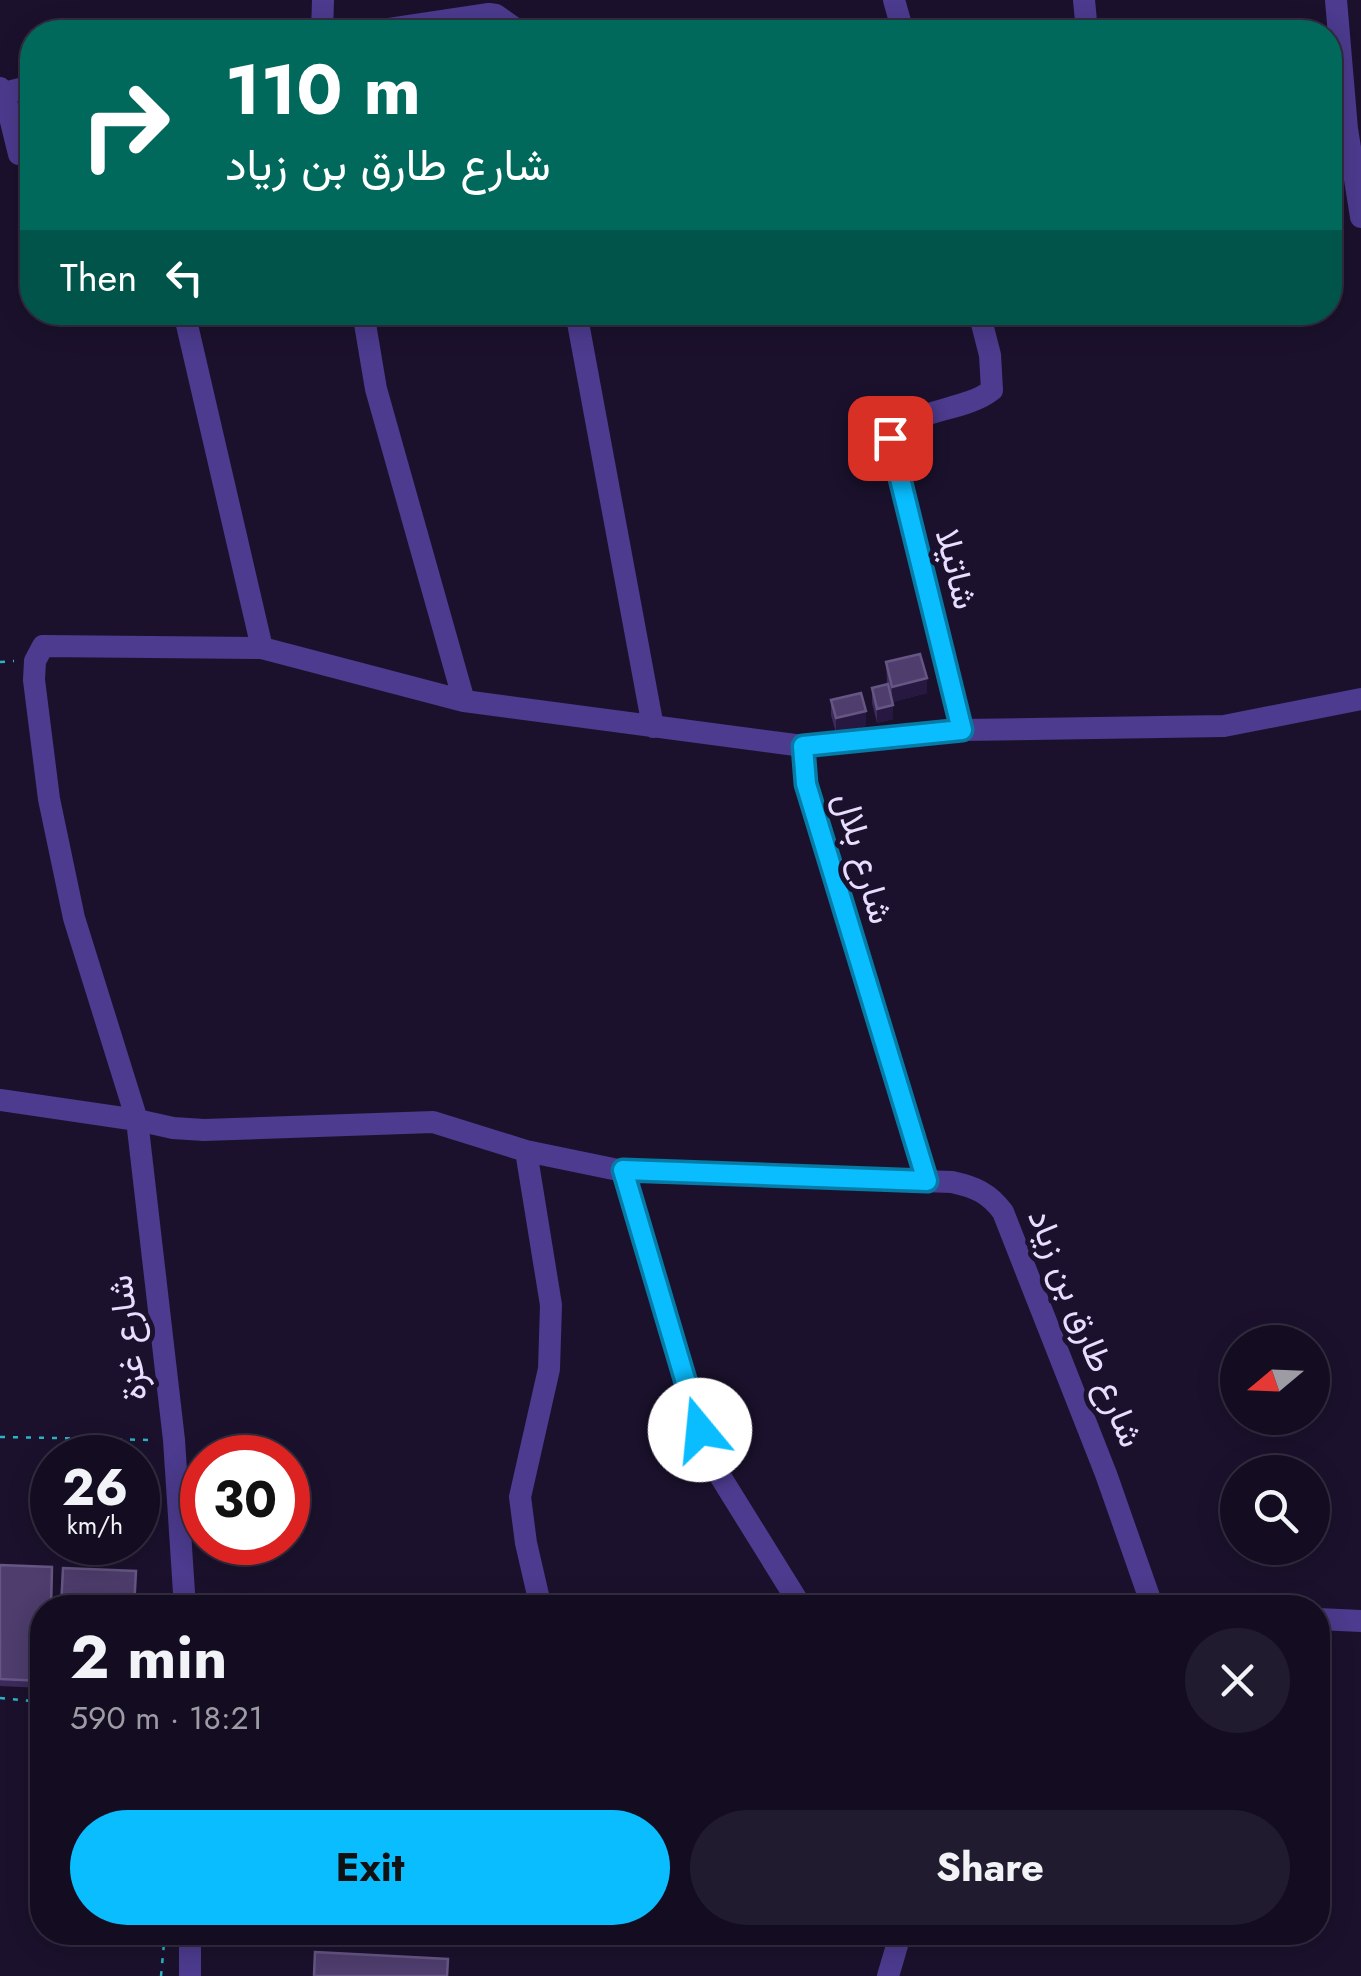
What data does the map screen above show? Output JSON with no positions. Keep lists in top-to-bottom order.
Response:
{
  "streets": {
    "street": [
      "شاتيلا",
      "شارع بلال",
      "شارع طارق بن زياد",
      "شارع غزة"
    ]
  },
  "crossings": [
    ["شاتيلا", "شارع بلال"],
    ["شارع بلال", "شارع طارق بن زياد"],
    ["شارع طارق بن زياد", "شارع غزة"]
  ],
  "north": "left",
  "page": {
    "turn": ["110 m", "شارع طارق بن زياد"],
    "then": "Then",
    "speed": "26 km/h",
    "limit": "30",
    "heading": ["2 min", "590 m · 18:21"],
    "buttons": ["Exit", "Share"]
  }
}
